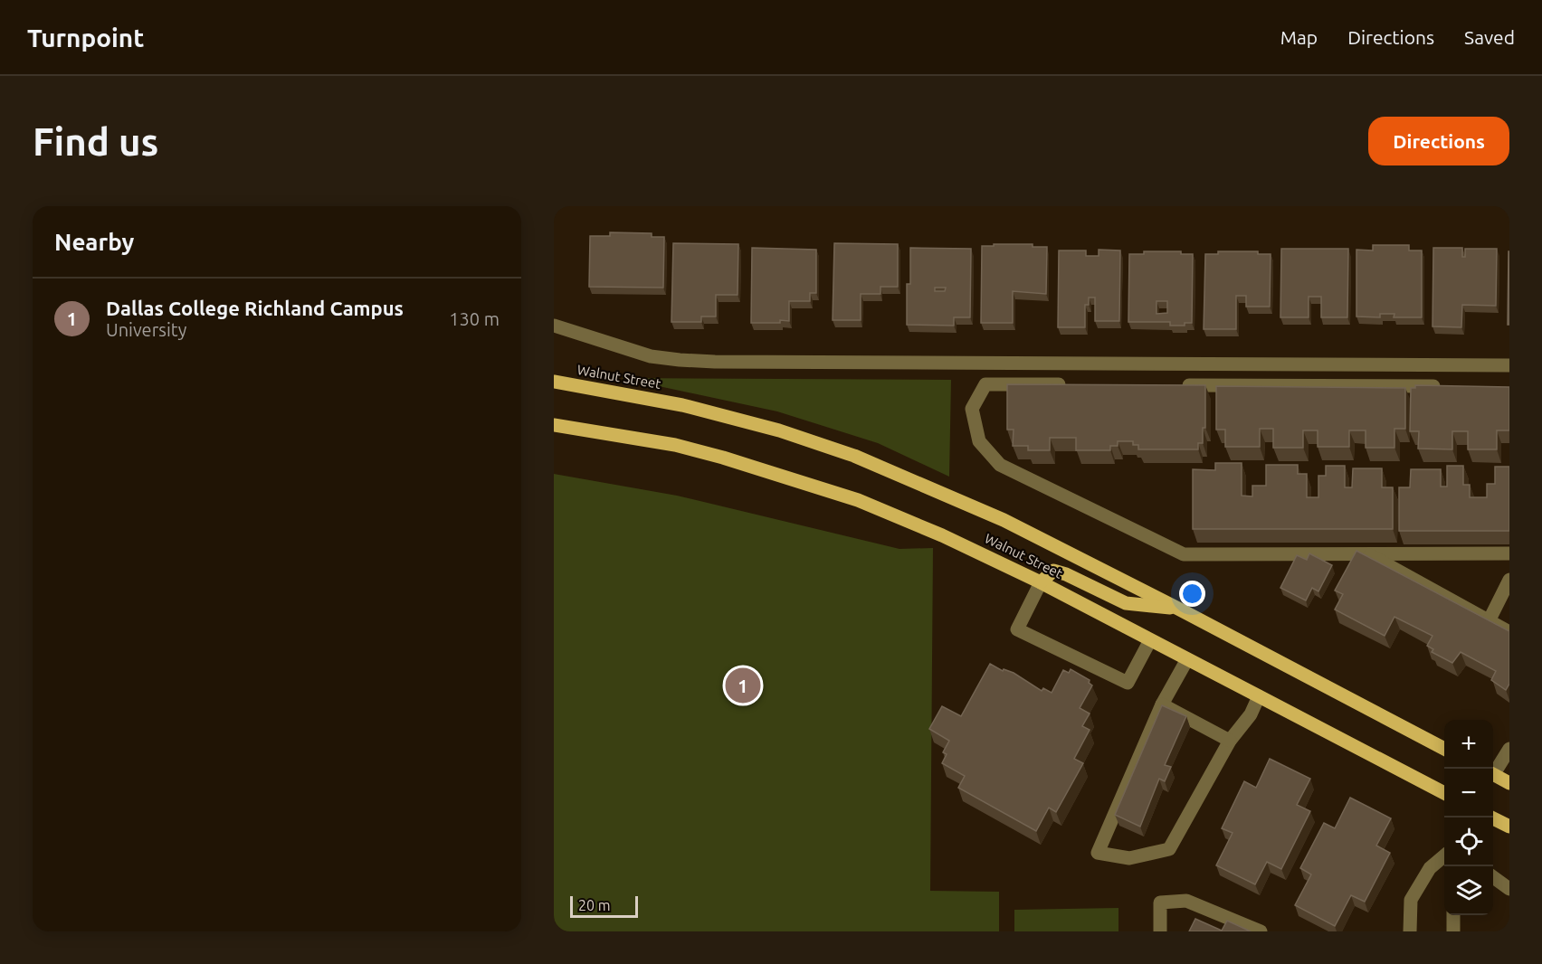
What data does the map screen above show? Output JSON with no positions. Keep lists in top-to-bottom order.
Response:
{
  "streets": {
    "main road": ["Walnut Street"]
  },
  "scale_bar": "20 m",
  "page": {
    "header": "Turnpoint",
    "nav": ["Map", "Directions", "Saved"],
    "buttons": "Directions",
    "title": "Find us",
    "heading": "Nearby",
    "list": [
      {
        "mark": "1",
        "name": "Dallas College Richland Campus",
        "note": "University",
        "value": "130 m"
      }
    ],
    "pins": "1",
    "map_buttons": ["+", "−"],
    "scale": "20 m"
  }
}
